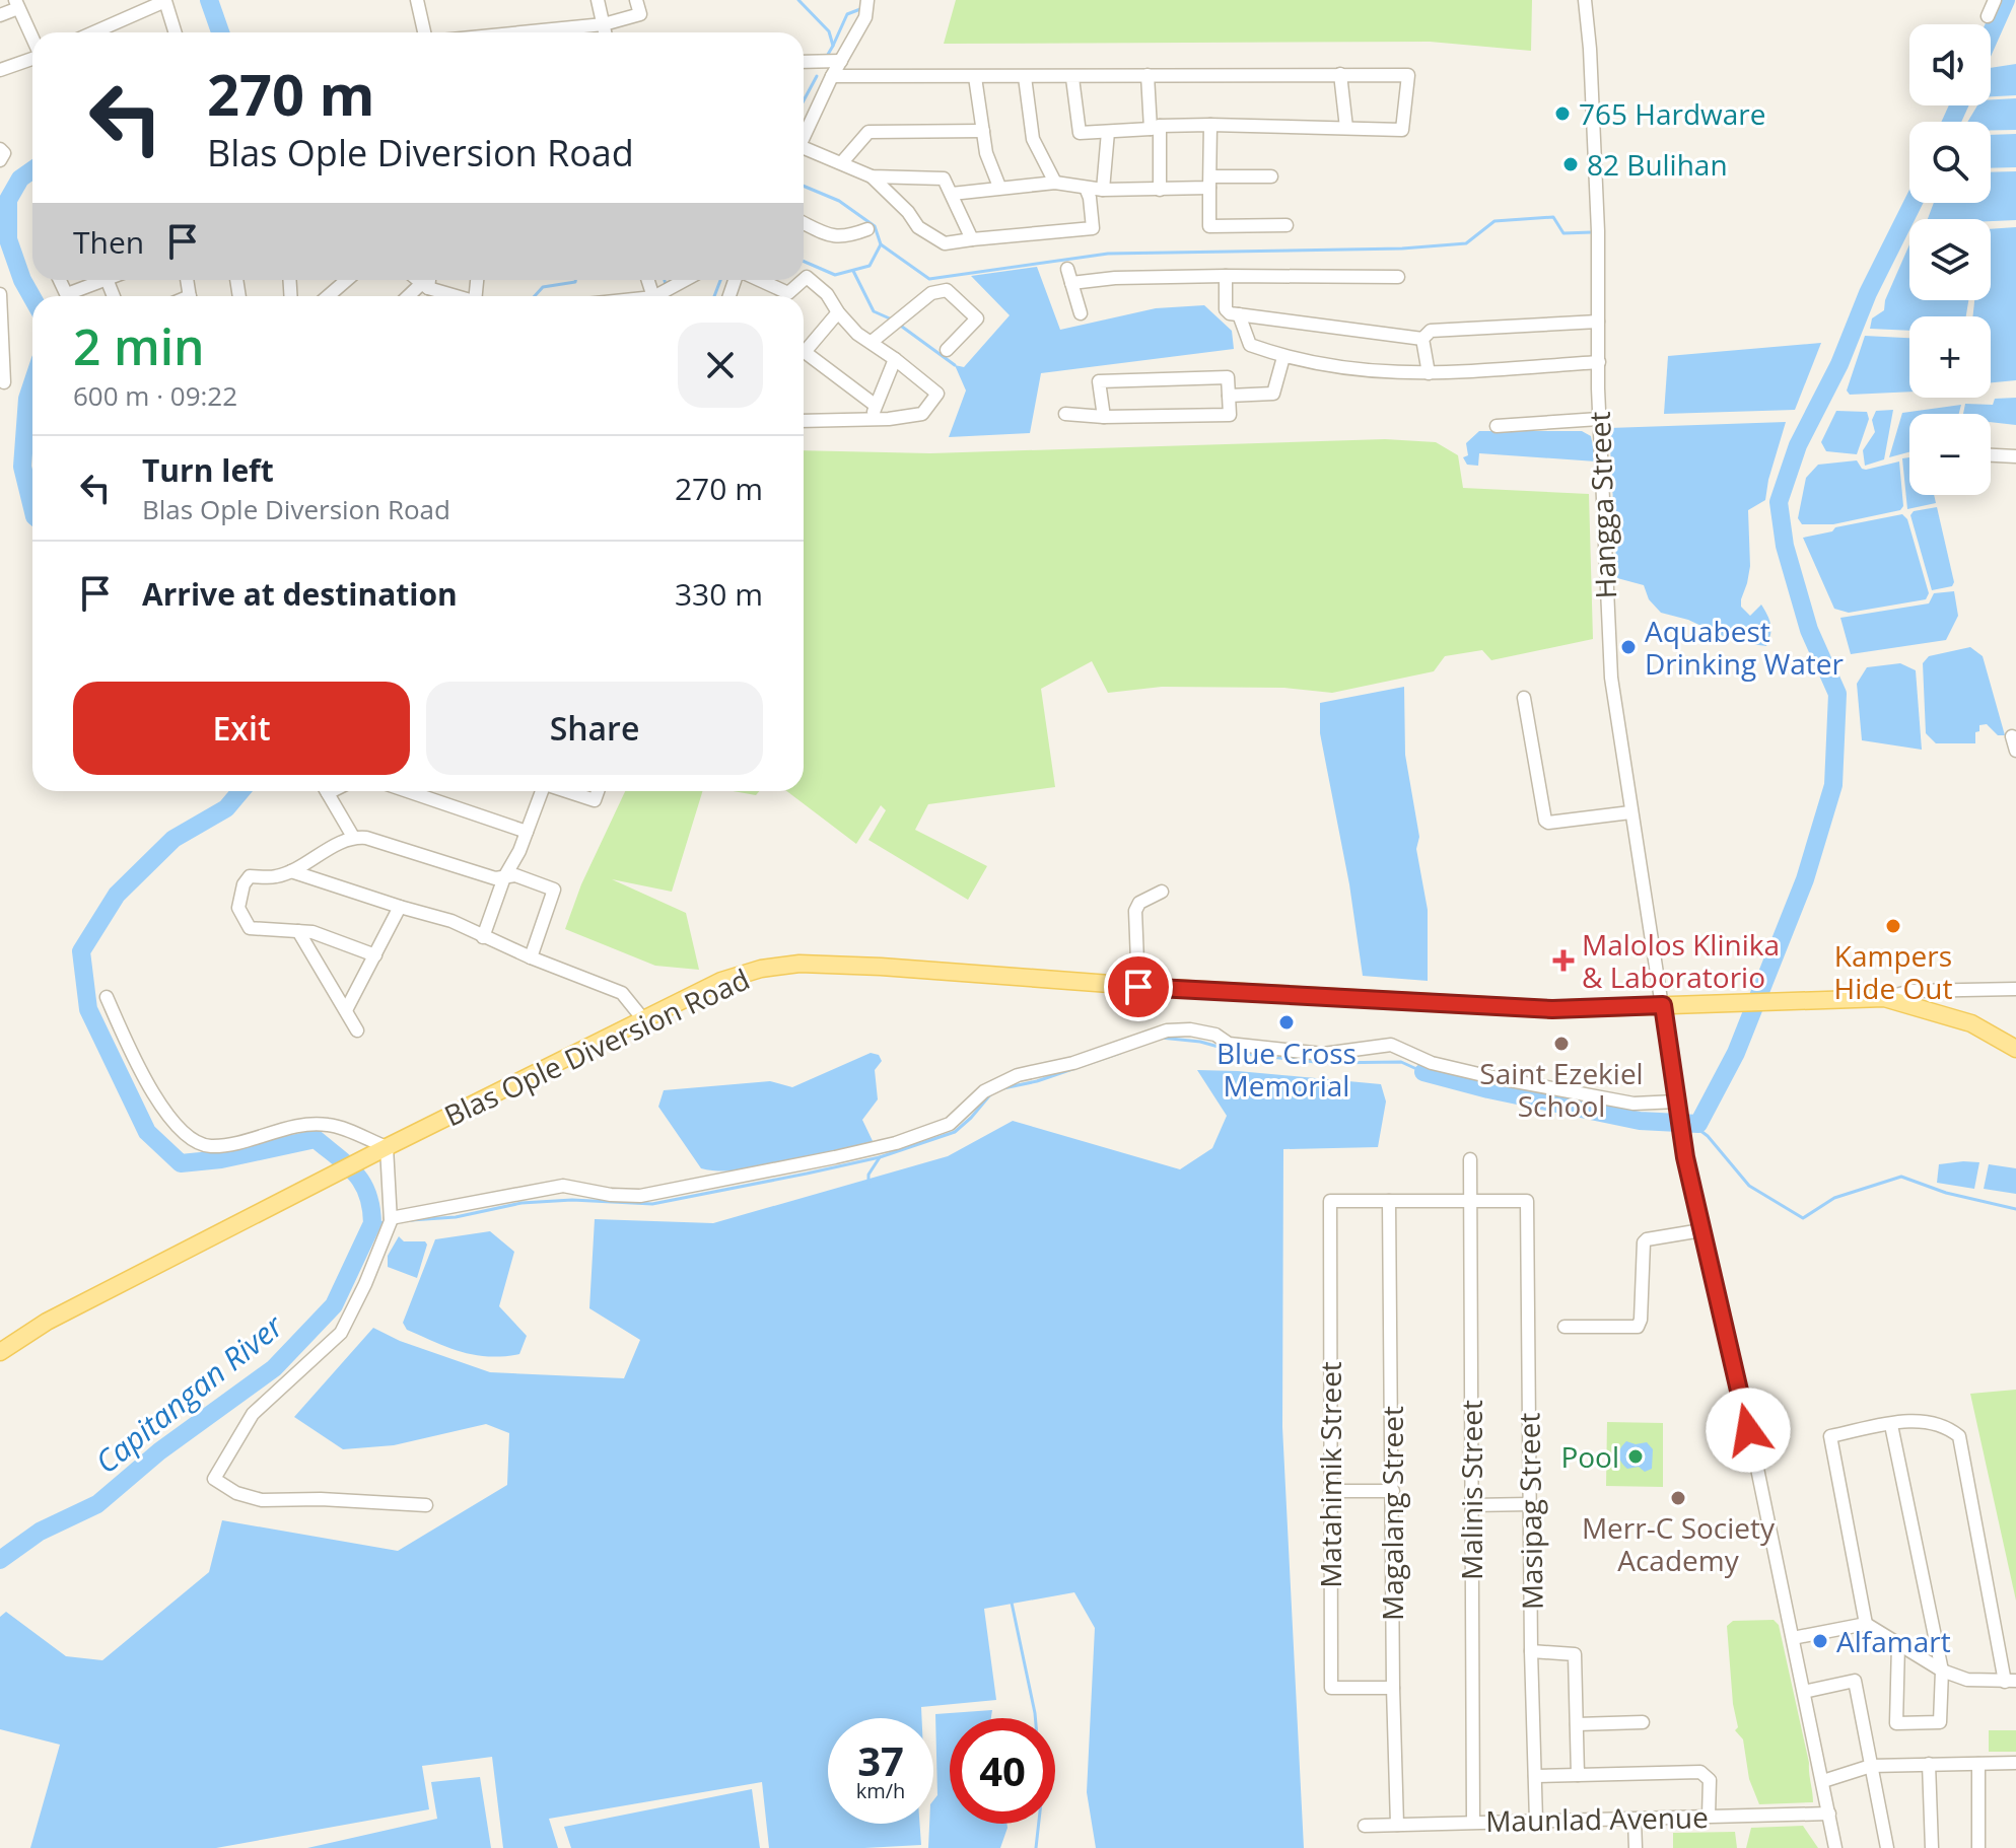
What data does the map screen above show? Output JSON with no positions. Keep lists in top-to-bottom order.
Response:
{
  "streets": {
    "main road": ["Blas Ople Diversion Road"],
    "street": [
      "Hangga Street",
      "Matahimik Street",
      "Malinis Street",
      "Masipag Street",
      "Magalang Street",
      "Maunlad Avenue"
    ]
  },
  "crossings": [
    ["Hangga Street", "Blas Ople Diversion Road"],
    ["Hangga Street", "Maunlad Avenue"],
    ["Matahimik Street", "Magalang Street"],
    ["Malinis Street", "Masipag Street"],
    ["Malinis Street", "Maunlad Avenue"],
    ["Masipag Street", "Maunlad Avenue"],
    ["Magalang Street", "Maunlad Avenue"]
  ],
  "water": ["Capitangan River"],
  "places": {
    "other": [
      "765 Hardware",
      "82 Bulihan",
      "Aquabest Drinking Water",
      "Kampers Hide Out",
      "Blue Cross Memorial",
      "Saint Ezekiel School",
      "Pool",
      "Merr-C Society Academy",
      "Alfamart"
    ],
    "health": ["Malolos Klinika & Laboratorio"]
  },
  "page": {
    "map_buttons": ["+", "−"],
    "turn": ["270 m", "Blas Ople Diversion Road"],
    "then": "Then",
    "heading": ["2 min", "600 m · 09:22"],
    "list": [
      {
        "name": "Turn left",
        "note": "Blas Ople Diversion Road",
        "value": "270 m"
      },
      {
        "name": "Arrive at destination",
        "value": "330 m"
      }
    ],
    "buttons": ["Exit", "Share"],
    "speed": "37 km/h",
    "limit": "40"
  }
}
